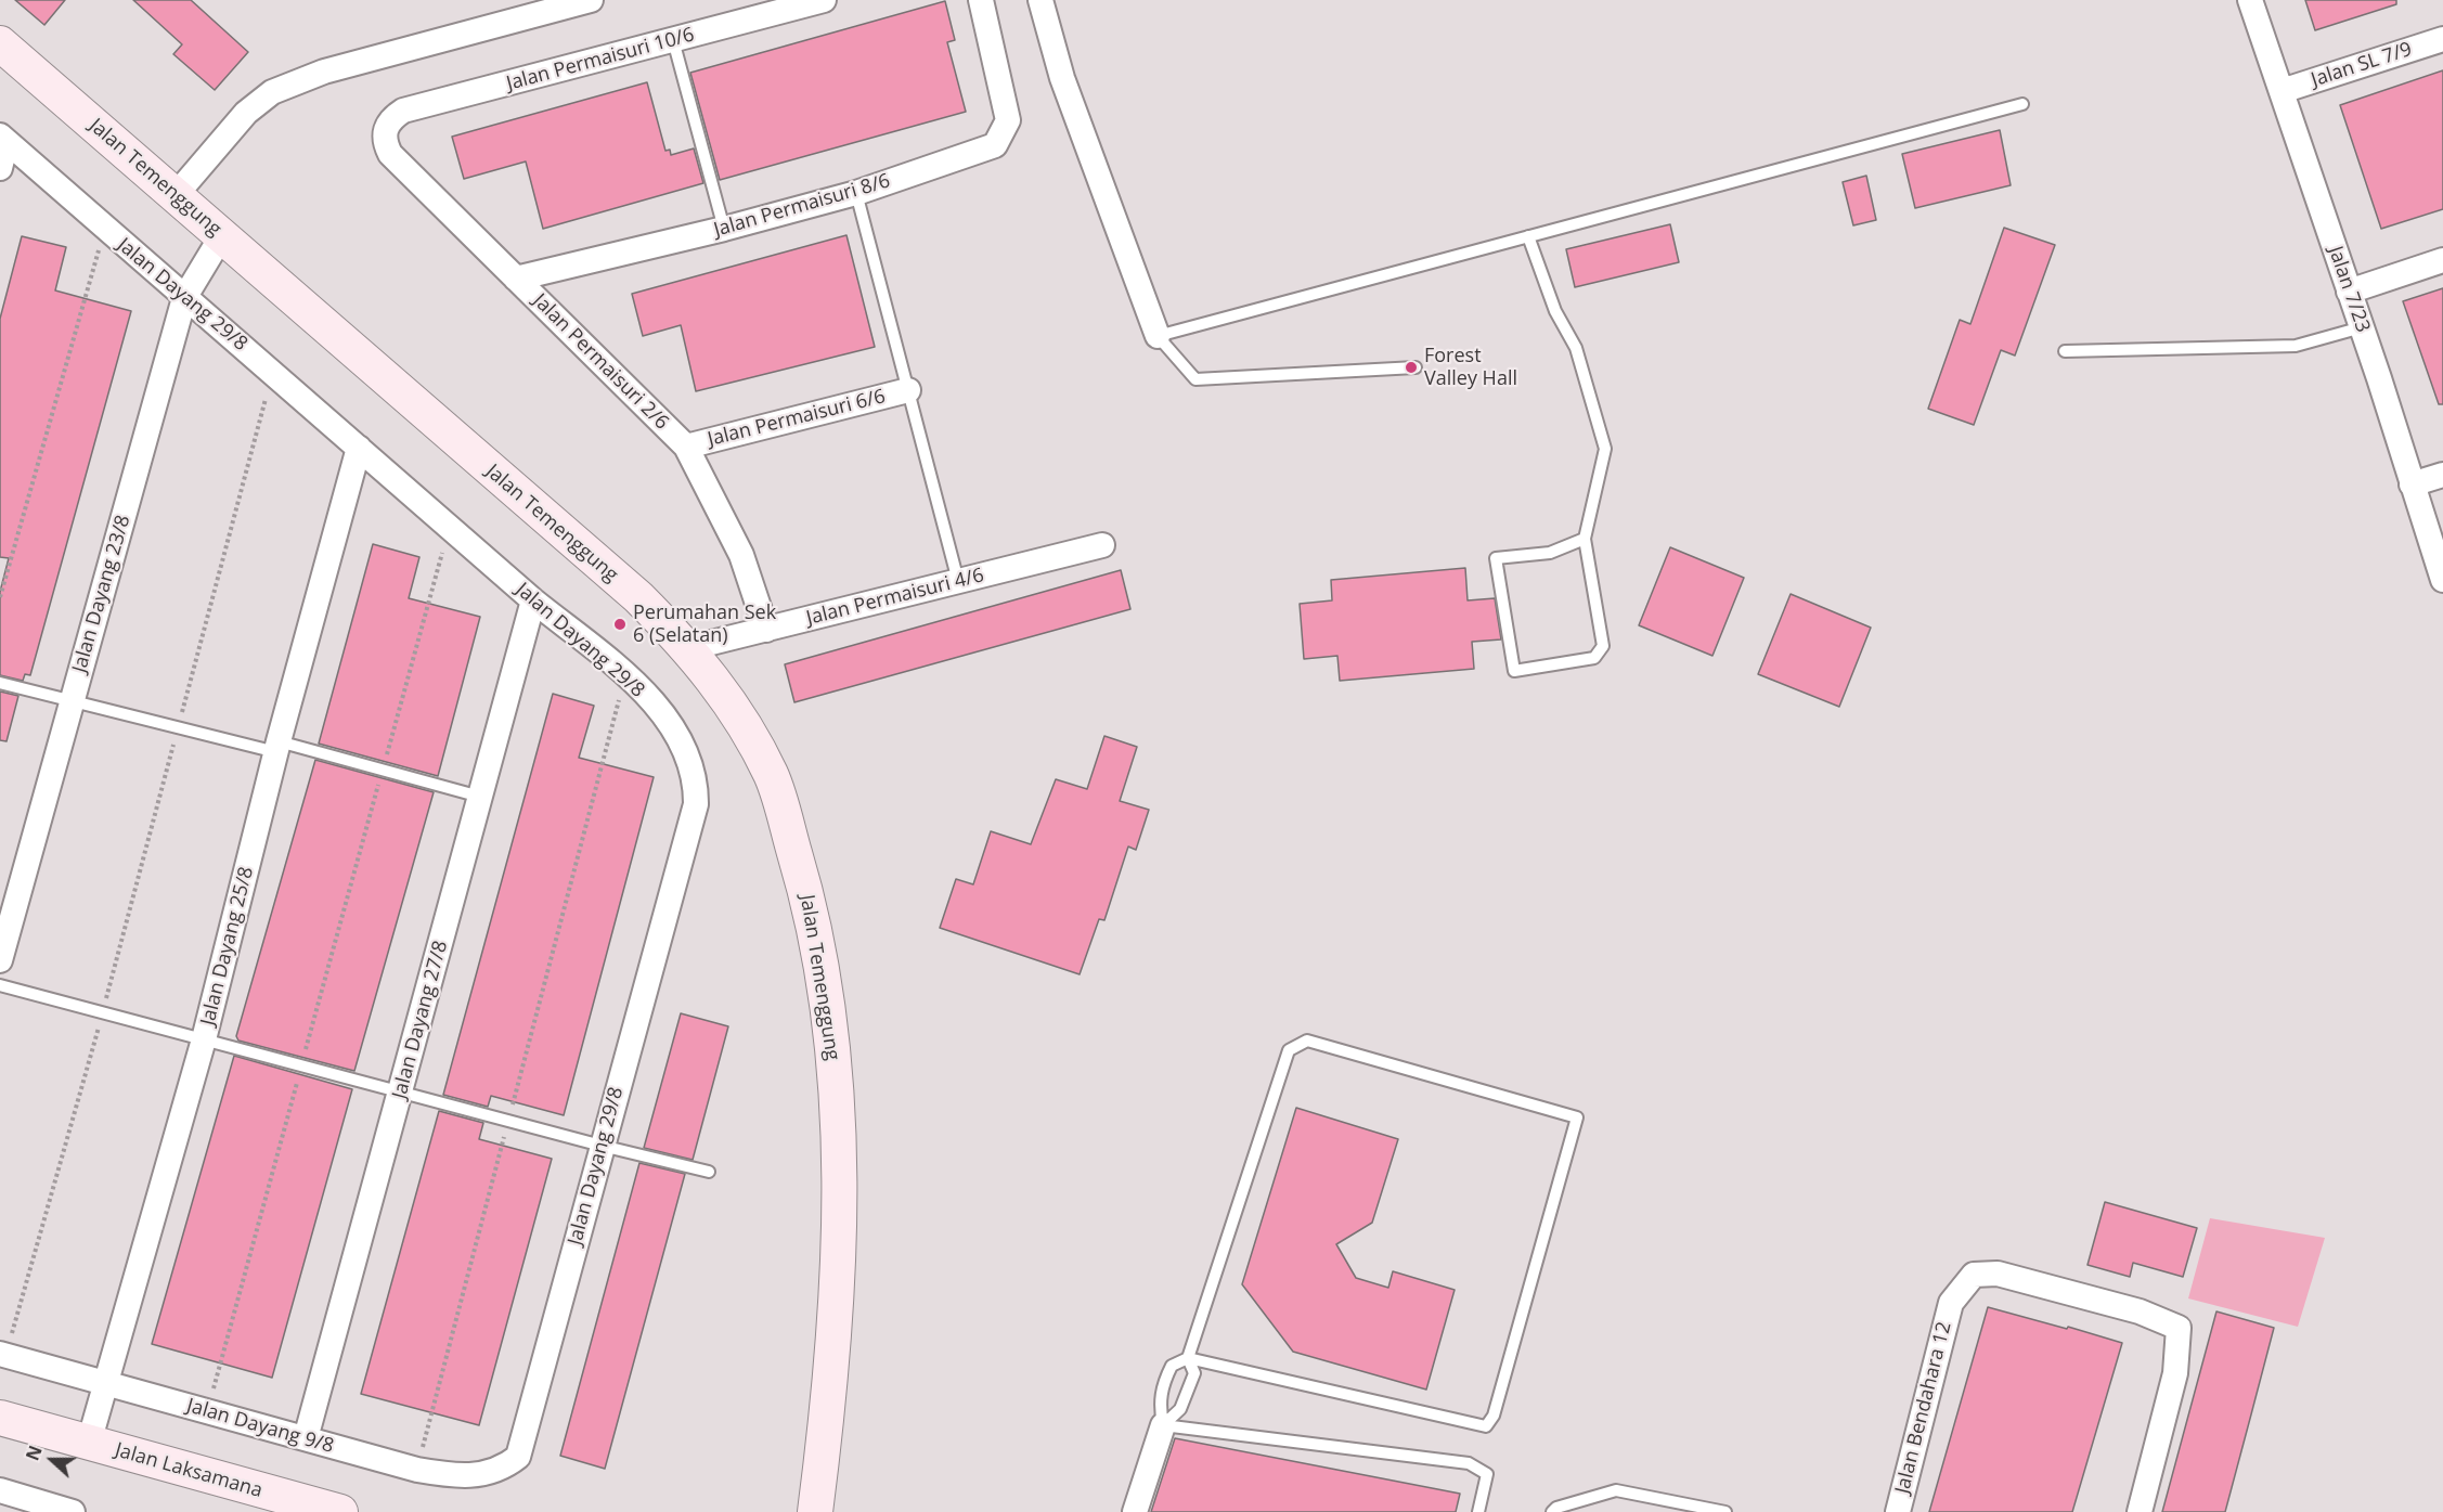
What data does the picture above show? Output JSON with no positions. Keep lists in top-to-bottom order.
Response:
{
  "streets": {
    "street": [
      "Jalan Permaisuri 10/6",
      "Jalan SL 7/9",
      "Jalan Temenggung",
      "Jalan Permaisuri 8/6",
      "Jalan 7/23",
      "Jalan Dayang 29/8",
      "Jalan Permaisuri 2/6",
      "Jalan Permaisuri 6/6",
      "Jalan Dayang 23/8",
      "Jalan Permaisuri 4/6",
      "Jalan Dayang 25/8",
      "Jalan Dayang 27/8",
      "Jalan Bendahara 12",
      "Jalan Dayang 9/8",
      "Jalan Laksamana"
    ]
  },
  "crossings": [
    ["Jalan Permaisuri 10/6", "Jalan Permaisuri 2/6"],
    ["Jalan SL 7/9", "Jalan 7/23"],
    ["Jalan Temenggung", "Jalan Dayang 23/8"],
    ["Jalan Temenggung", "Jalan Permaisuri 4/6"],
    ["Jalan Permaisuri 8/6", "Jalan Permaisuri 2/6"],
    ["Jalan Dayang 29/8", "Jalan Dayang 23/8"],
    ["Jalan Dayang 29/8", "Jalan Dayang 25/8"],
    ["Jalan Dayang 29/8", "Jalan Dayang 27/8"],
    ["Jalan Dayang 29/8", "Jalan Dayang 9/8"],
    ["Jalan Permaisuri 2/6", "Jalan Permaisuri 6/6"],
    ["Jalan Permaisuri 2/6", "Jalan Permaisuri 4/6"],
    ["Jalan Dayang 25/8", "Jalan Dayang 9/8"],
    ["Jalan Dayang 25/8", "Jalan Laksamana"],
    ["Jalan Dayang 27/8", "Jalan Dayang 9/8"]
  ],
  "places": ["Forest Valley Hall", "Perumahan Sek 6 (Selatan)"],
  "north": "left"
}
